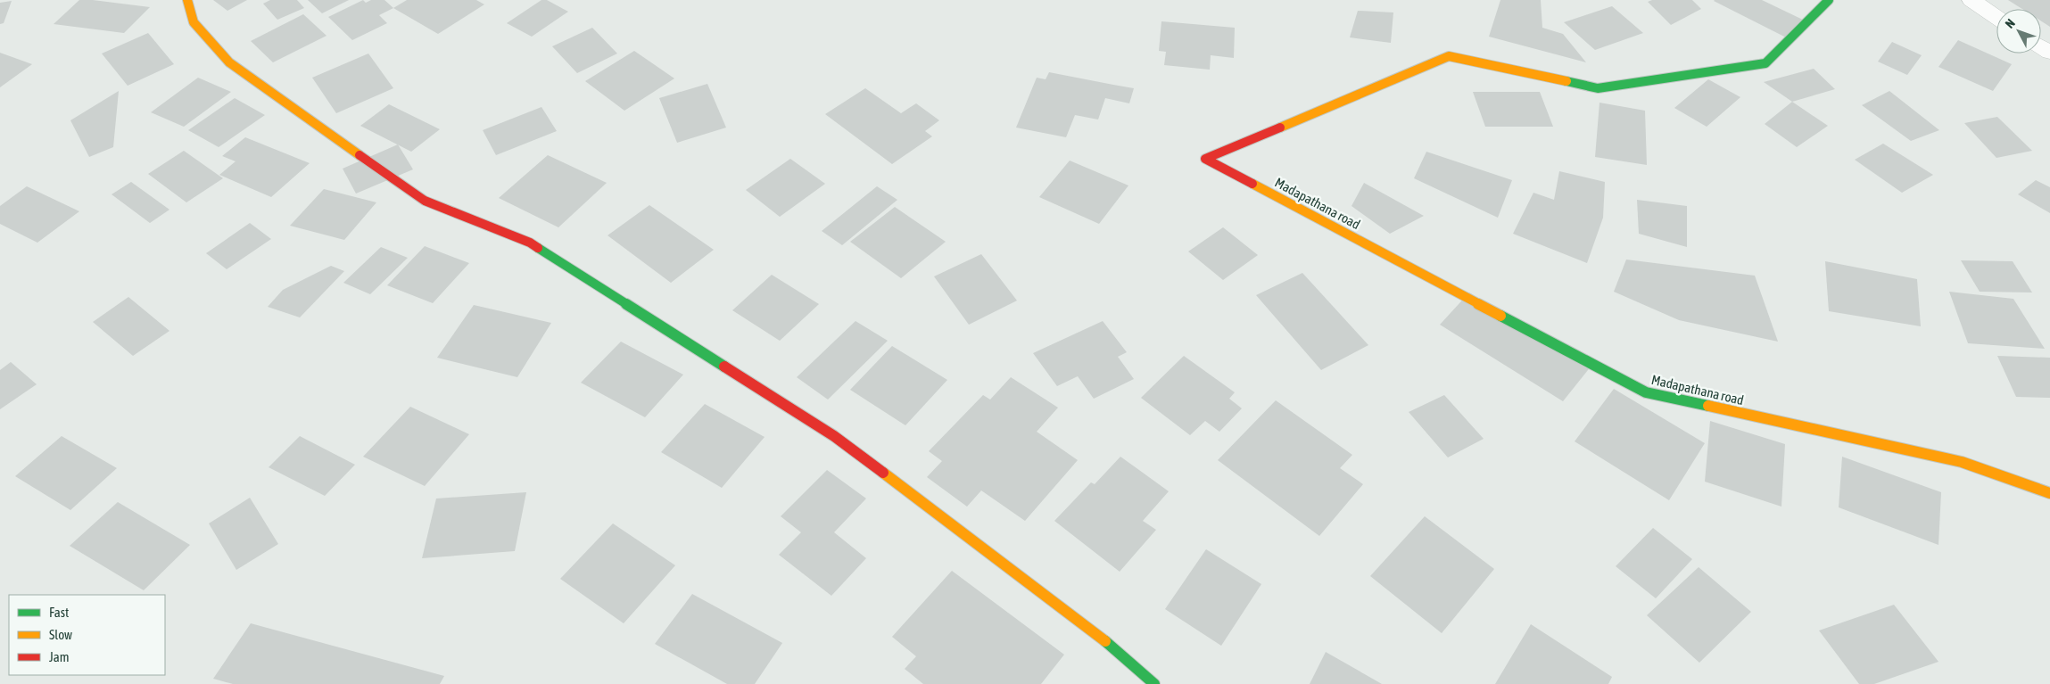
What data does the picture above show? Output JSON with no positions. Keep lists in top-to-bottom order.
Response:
{
  "streets": {
    "street": ["Madapathana road"]
  },
  "legend": ["Fast", "Slow", "Jam"],
  "north": "top left"
}
